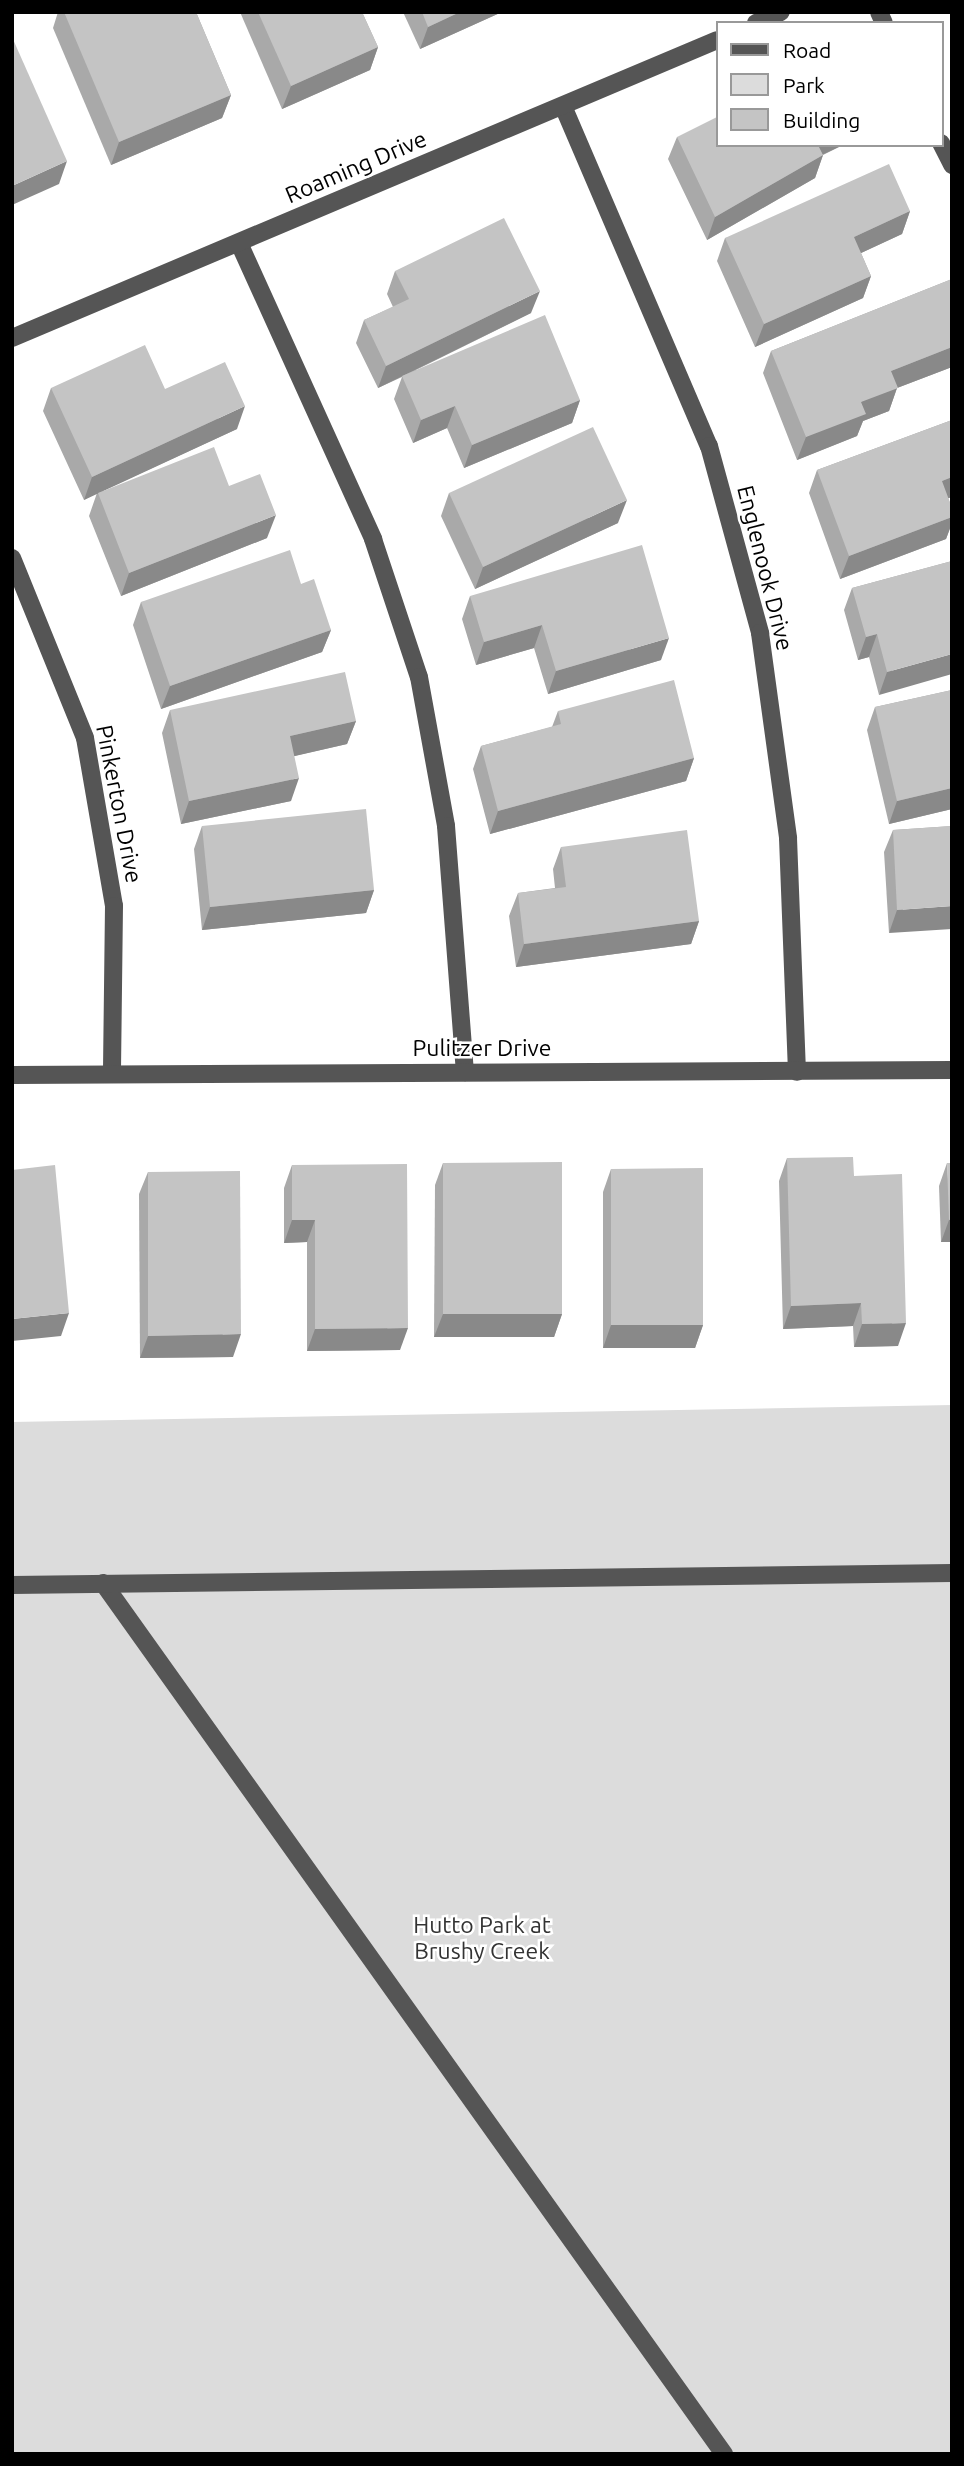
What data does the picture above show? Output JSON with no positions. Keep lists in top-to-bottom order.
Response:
{
  "streets": {
    "street": [
      "Roaming Drive",
      "Englenook Drive",
      "Pinkerton Drive",
      "Pulitzer Drive"
    ]
  },
  "crossings": [
    ["Roaming Drive", "Englenook Drive"],
    ["Englenook Drive", "Pulitzer Drive"],
    ["Pinkerton Drive", "Pulitzer Drive"]
  ],
  "parks": ["Hutto Park at Brushy Creek"],
  "legend": ["Road", "Park", "Building"]
}
